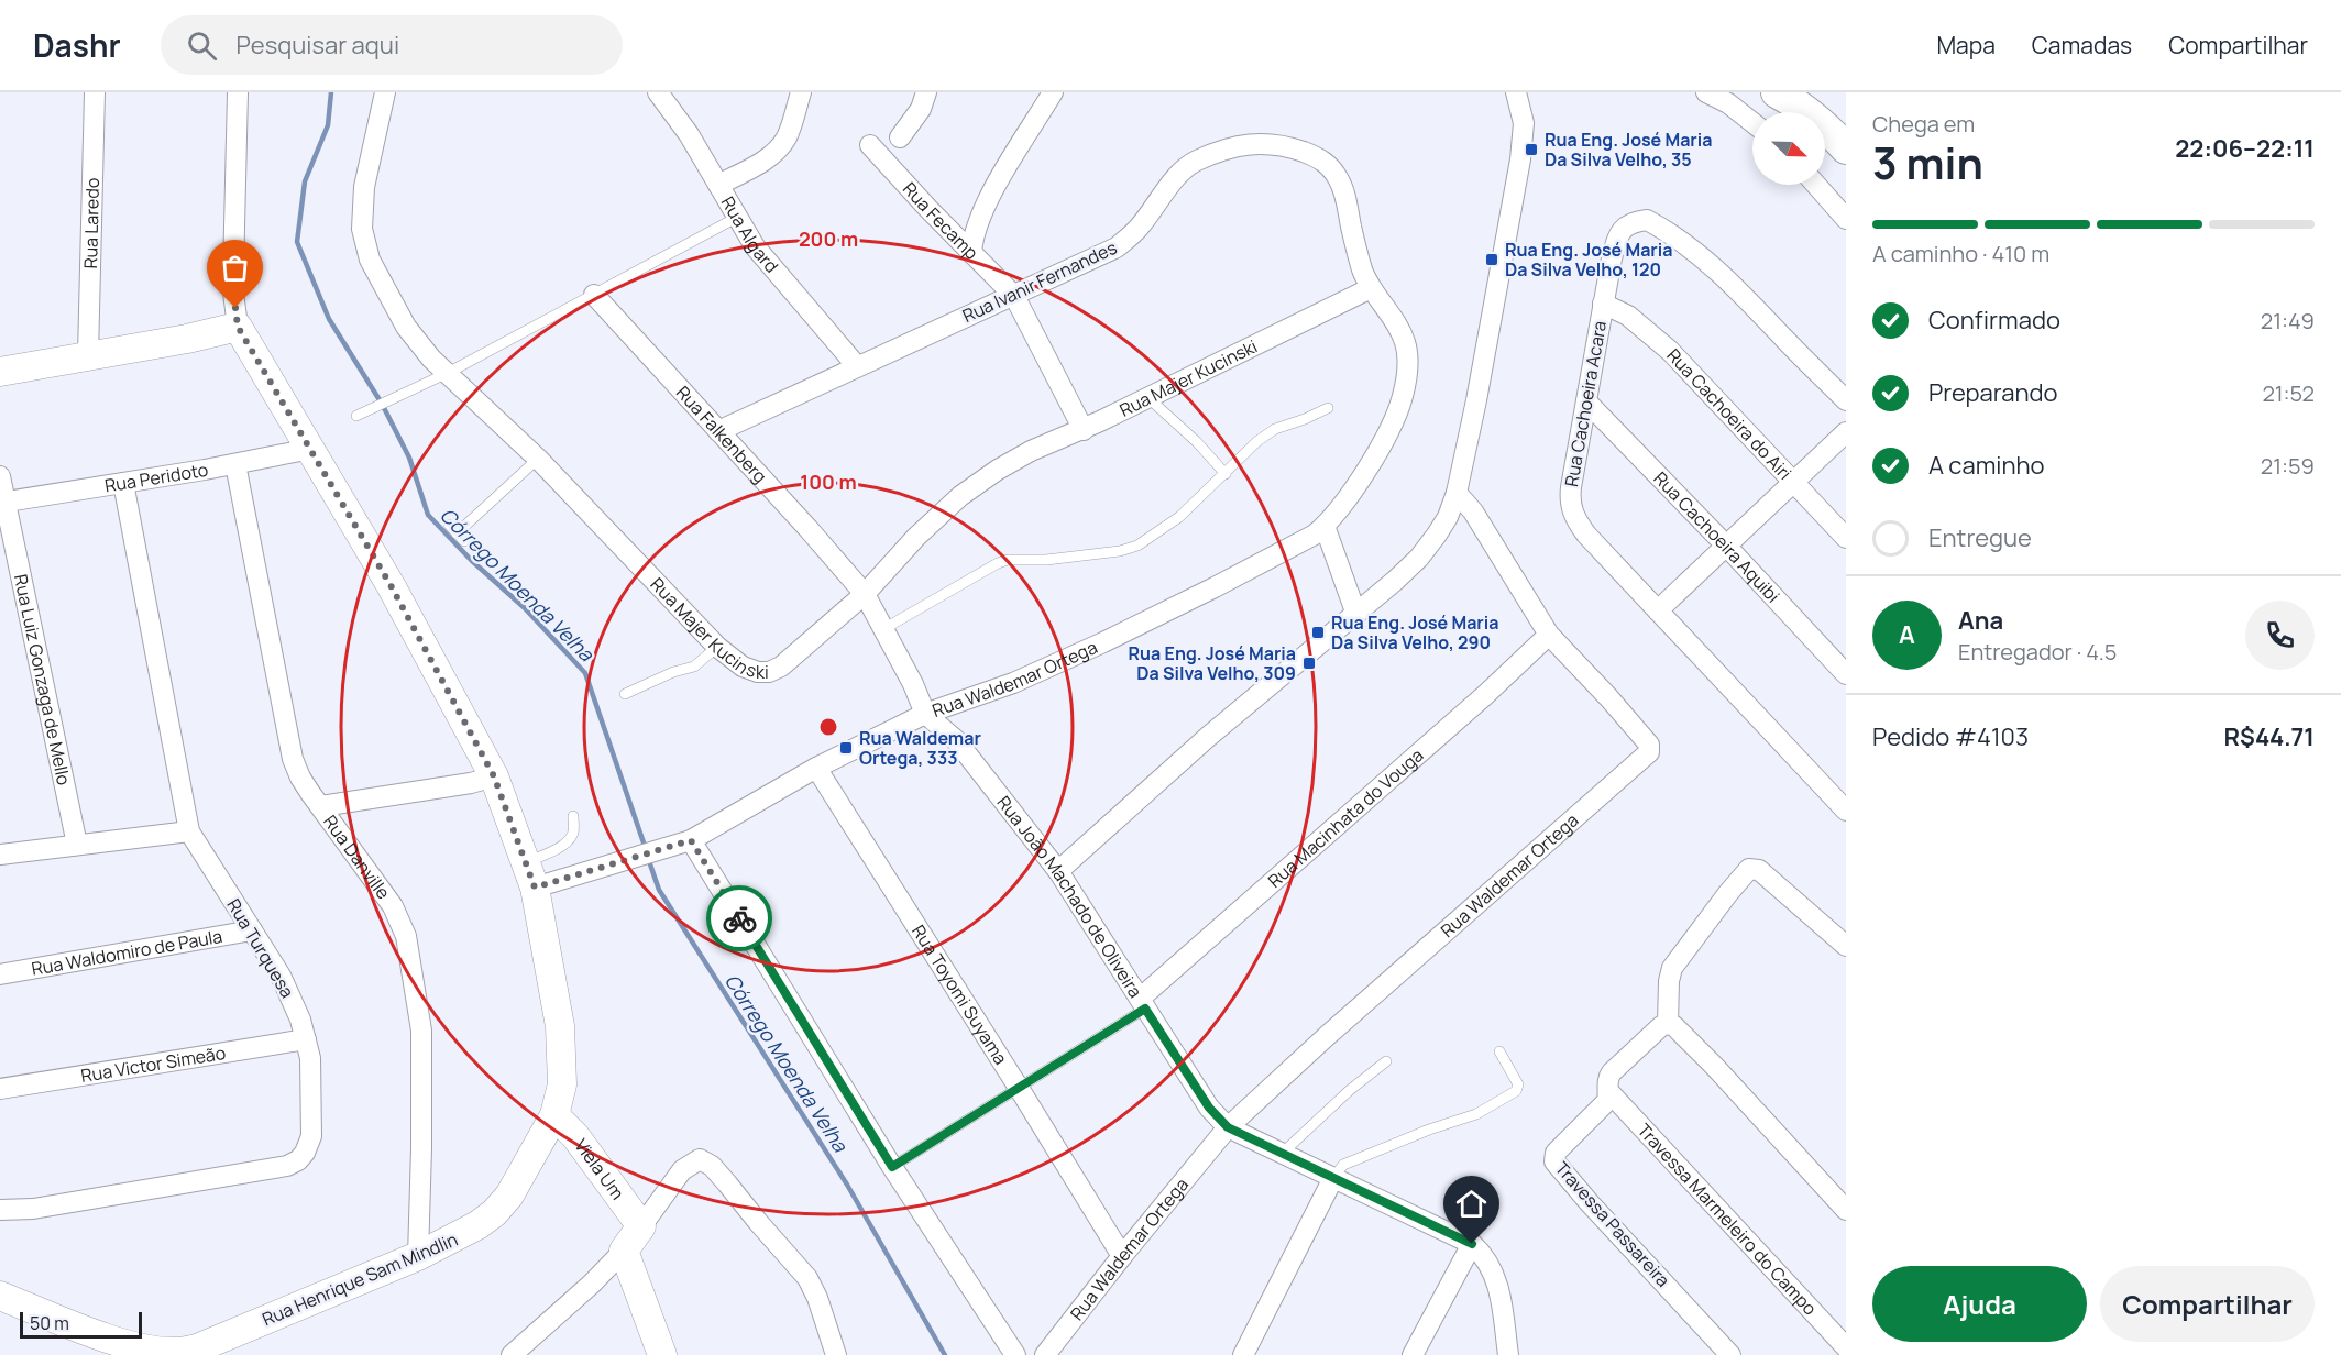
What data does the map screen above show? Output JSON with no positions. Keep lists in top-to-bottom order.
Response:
{
  "streets": {
    "street": [
      "Rua Fecamp",
      "Rua Laredo",
      "Rua Algard",
      "Rua Ivanir Fernandes",
      "Rua Majer Kucinski",
      "Rua Cachoeira Acara",
      "Rua Cachoeira do Airi",
      "Rua Falkenberg",
      "Rua Peridoto",
      "Rua Cachoeira Aquibi",
      "Rua Waldemar Ortega",
      "Rua Luiz Gonzaga de Mello",
      "Rua Macinhata do Vouga",
      "Rua Danville",
      "Rua João Machado de Oliveira",
      "Rua Turquesa",
      "Rua Waldomiro de Paula",
      "Rua Toyomi Suyama",
      "Rua Victor Simeão",
      "Viela Um",
      "Travessa Marmeleiro do Campo",
      "Travessa Passareira",
      "Rua Henrique Sam Mindlin"
    ]
  },
  "crossings": [
    ["Rua Fecamp", "Rua Ivanir Fernandes"],
    ["Rua Fecamp", "Rua Majer Kucinski"],
    ["Rua Algard", "Rua Ivanir Fernandes"],
    ["Rua Ivanir Fernandes", "Rua Majer Kucinski"],
    ["Rua Ivanir Fernandes", "Rua Falkenberg"],
    ["Rua Ivanir Fernandes", "Rua Waldemar Ortega"],
    ["Rua Majer Kucinski", "Rua Falkenberg"],
    ["Rua Majer Kucinski", "Rua Waldemar Ortega"],
    ["Rua Cachoeira Acara", "Rua Cachoeira do Airi"],
    ["Rua Cachoeira Acara", "Rua Cachoeira Aquibi"],
    ["Rua Falkenberg", "Rua Waldemar Ortega"],
    ["Rua Falkenberg", "Rua João Machado de Oliveira"],
    ["Rua Peridoto", "Rua Luiz Gonzaga de Mello"],
    ["Rua Peridoto", "Rua Danville"],
    ["Rua Peridoto", "Rua Turquesa"],
    ["Rua Peridoto", "Rua Henrique Sam Mindlin"],
    ["Rua Waldemar Ortega", "Rua Macinhata do Vouga"],
    ["Rua Waldemar Ortega", "Rua João Machado de Oliveira"],
    ["Rua Waldemar Ortega", "Rua Toyomi Suyama"],
    ["Rua Waldemar Ortega", "Rua Henrique Sam Mindlin"],
    ["Rua Macinhata do Vouga", "Rua João Machado de Oliveira"],
    ["Rua Danville", "Rua Henrique Sam Mindlin"],
    ["Rua Turquesa", "Rua Waldomiro de Paula"],
    ["Rua Turquesa", "Rua Victor Simeão"],
    ["Viela Um", "Rua Henrique Sam Mindlin"],
    ["Travessa Marmeleiro do Campo", "Travessa Passareira"]
  ],
  "water": ["Córrego Moenda Velha"],
  "places": {
    "transit": [
      "Rua Eng. José Maria Da Silva Velho, 35",
      "Rua Eng. José Maria Da Silva Velho, 120",
      "Rua Eng. José Maria Da Silva Velho, 290",
      "Rua Eng. José Maria Da Silva Velho, 309",
      "Rua Waldemar Ortega, 333"
    ]
  },
  "scale_bar": "50 m",
  "north": "bottom right",
  "page": {
    "header": "Dashr",
    "search": "Pesquisar aqui",
    "nav": ["Mapa", "Camadas", "Compartilhar"],
    "heading": ["3 min", "Chega em", "22:06–22:11"],
    "panel": [
      "Ana",
      "Entregador · 4.5",
      "Pedido #4103",
      "R$44.71"
    ],
    "bar": "A caminho · 410 m",
    "list": [
      ["Confirmado", "21:49"],
      ["Preparando", "21:52"],
      ["A caminho", "21:59"],
      "Entregue"
    ],
    "round": "A",
    "buttons": ["Ajuda", "Compartilhar"],
    "scale": "50 m"
  },
  "rings": ["200 m", "100 m"]
}
